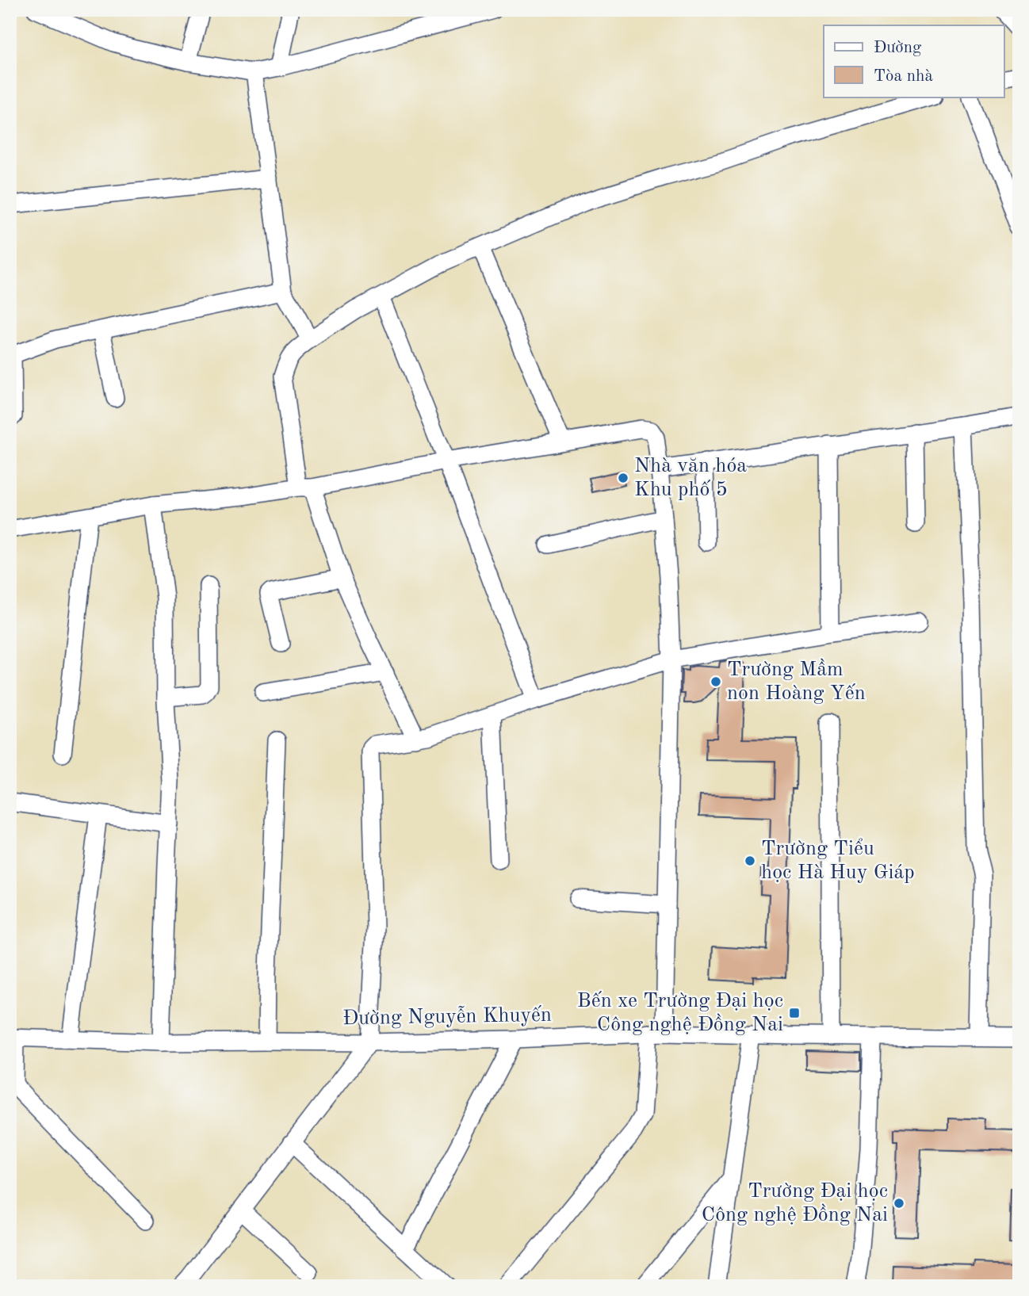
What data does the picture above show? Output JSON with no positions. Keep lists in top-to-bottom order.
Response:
{
  "streets": {
    "street": ["Đường Nguyễn Khuyến"]
  },
  "places": {
    "other": [
      "Nhà văn hóa Khu phố 5",
      "Trường Mầm non Hoàng Yến",
      "Trường Tiểu học Hà Huy Giáp",
      "Trường Đại học Công nghệ Đồng Nai"
    ],
    "transit": ["Bến xe Trường Đại học Công nghệ Đồng Nai"]
  },
  "legend": ["Đường", "Tòa nhà"]
}
